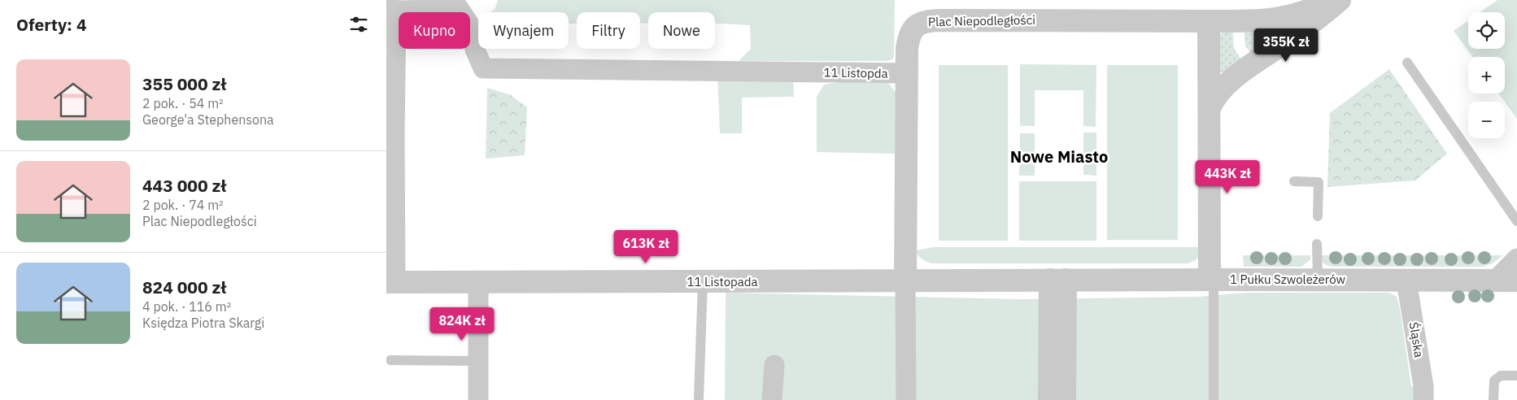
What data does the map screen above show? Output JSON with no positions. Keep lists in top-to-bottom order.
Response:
{
  "streets": {
    "street": [
      "Plac Niepodległości",
      "11 Listopda",
      "1 Pułku Szwoleżerów",
      "11 Listopada",
      "Śląska"
    ]
  },
  "crossings": [
    ["Plac Niepodległości", "11 Listopda"],
    ["Plac Niepodległości", "11 Listopada"],
    ["1 Pułku Szwoleżerów", "11 Listopada"],
    ["1 Pułku Szwoleżerów", "Śląska"]
  ],
  "districts": ["Nowe Miasto"],
  "page": {
    "heading": "Oferty: 4",
    "map_buttons": ["+", "−"],
    "chip": [
      "Kupno",
      "Wynajem",
      "Filtry",
      "Nowe"
    ],
    "price": [
      "355K zł",
      "443K zł",
      "613K zł",
      "824K zł"
    ],
    "list": [
      {
        "name": "355 000 zł",
        "note": "2 pok. · 54 m² · George'a Stephensona"
      },
      {
        "name": "443 000 zł",
        "note": "2 pok. · 74 m² · Plac Niepodległości"
      },
      {
        "name": "824 000 zł",
        "note": "4 pok. · 116 m² · Księdza Piotra Skargi"
      }
    ]
  }
}
